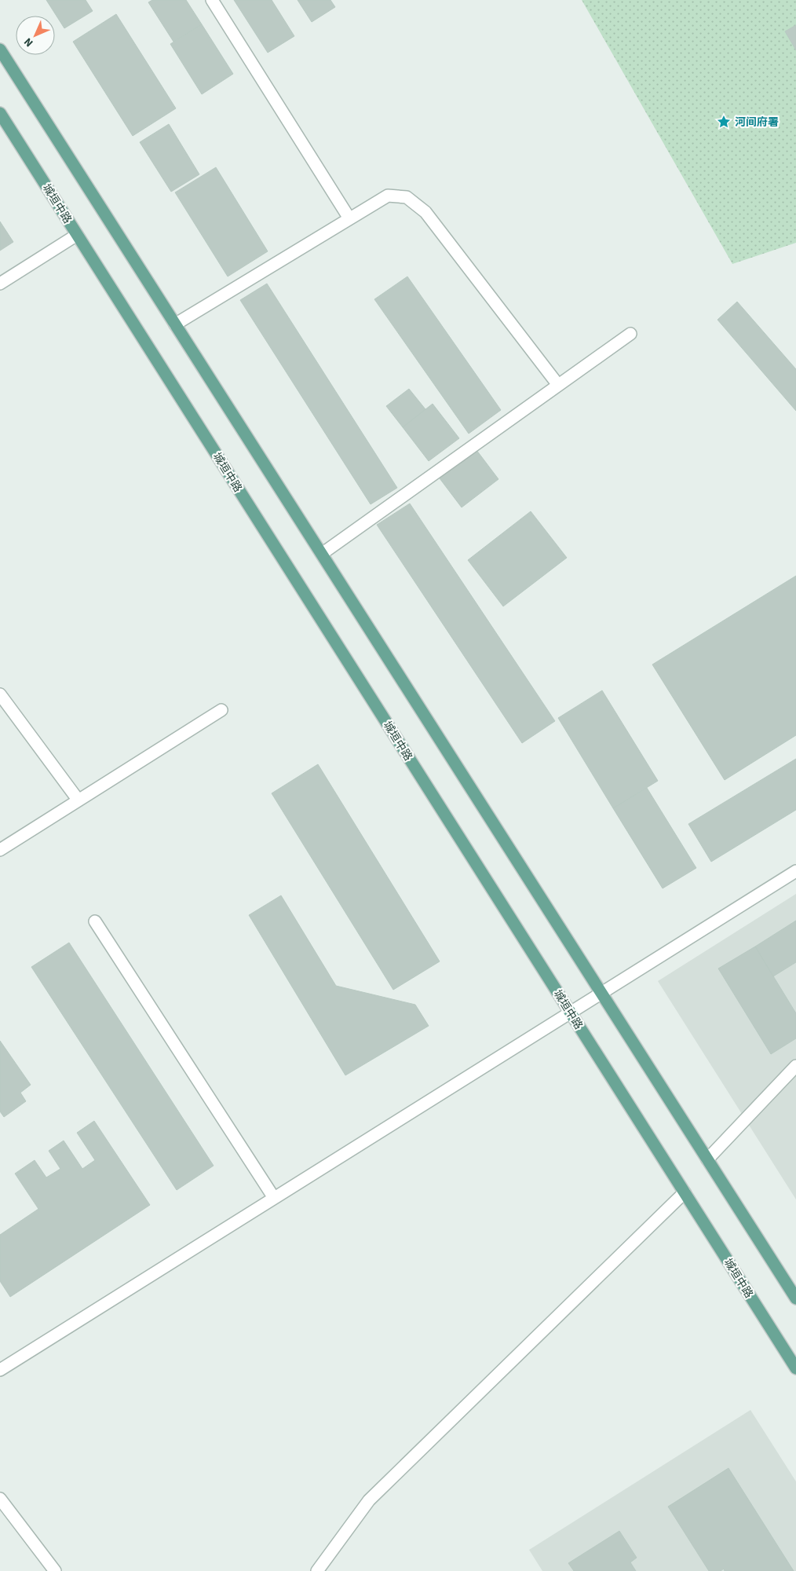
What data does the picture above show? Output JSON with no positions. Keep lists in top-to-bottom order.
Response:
{
  "streets": {
    "main road": ["城垣中路"]
  },
  "places": {
    "place": ["河间府署"]
  },
  "north": "bottom left"
}
